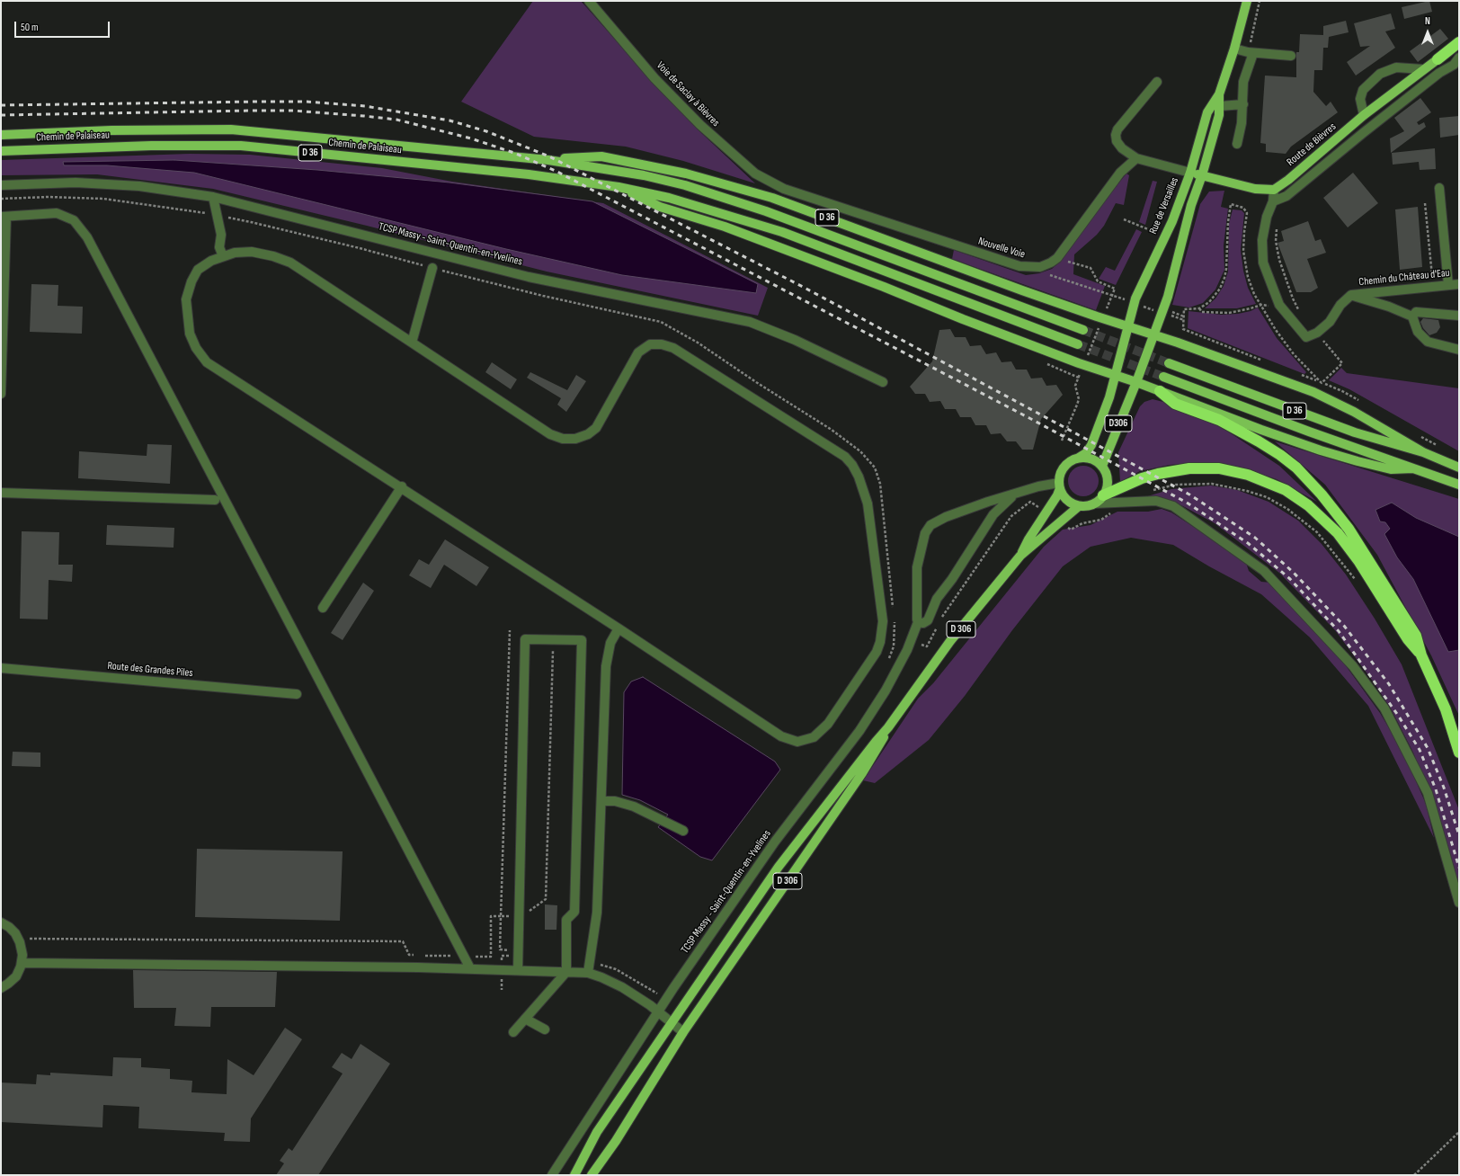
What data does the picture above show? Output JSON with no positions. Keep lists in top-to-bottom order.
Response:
{
  "streets": {
    "main road": [
      "Chemin de Palaiseau",
      "Route de Bièvres",
      "D 36",
      "Rue de Versailles",
      "D306",
      "D 306"
    ],
    "street": [
      "Voie de Saclay à Bièvres",
      "TCSP Massy - Saint-Quentin-en-Yvelines",
      "Nouvelle Voie",
      "Chemin du Château d'Eau",
      "Route des Grandes Piles"
    ]
  },
  "crossings": [
    ["Voie de Saclay à Bièvres", "Nouvelle Voie"],
    ["Chemin de Palaiseau", "D 36"],
    ["D 36", "Rue de Versailles"],
    ["D 36", "D306"],
    ["Rue de Versailles", "D306"],
    ["Rue de Versailles", "D 306"],
    ["D306", "D 306"]
  ],
  "scale_bar": "50 m",
  "north": "top"
}
